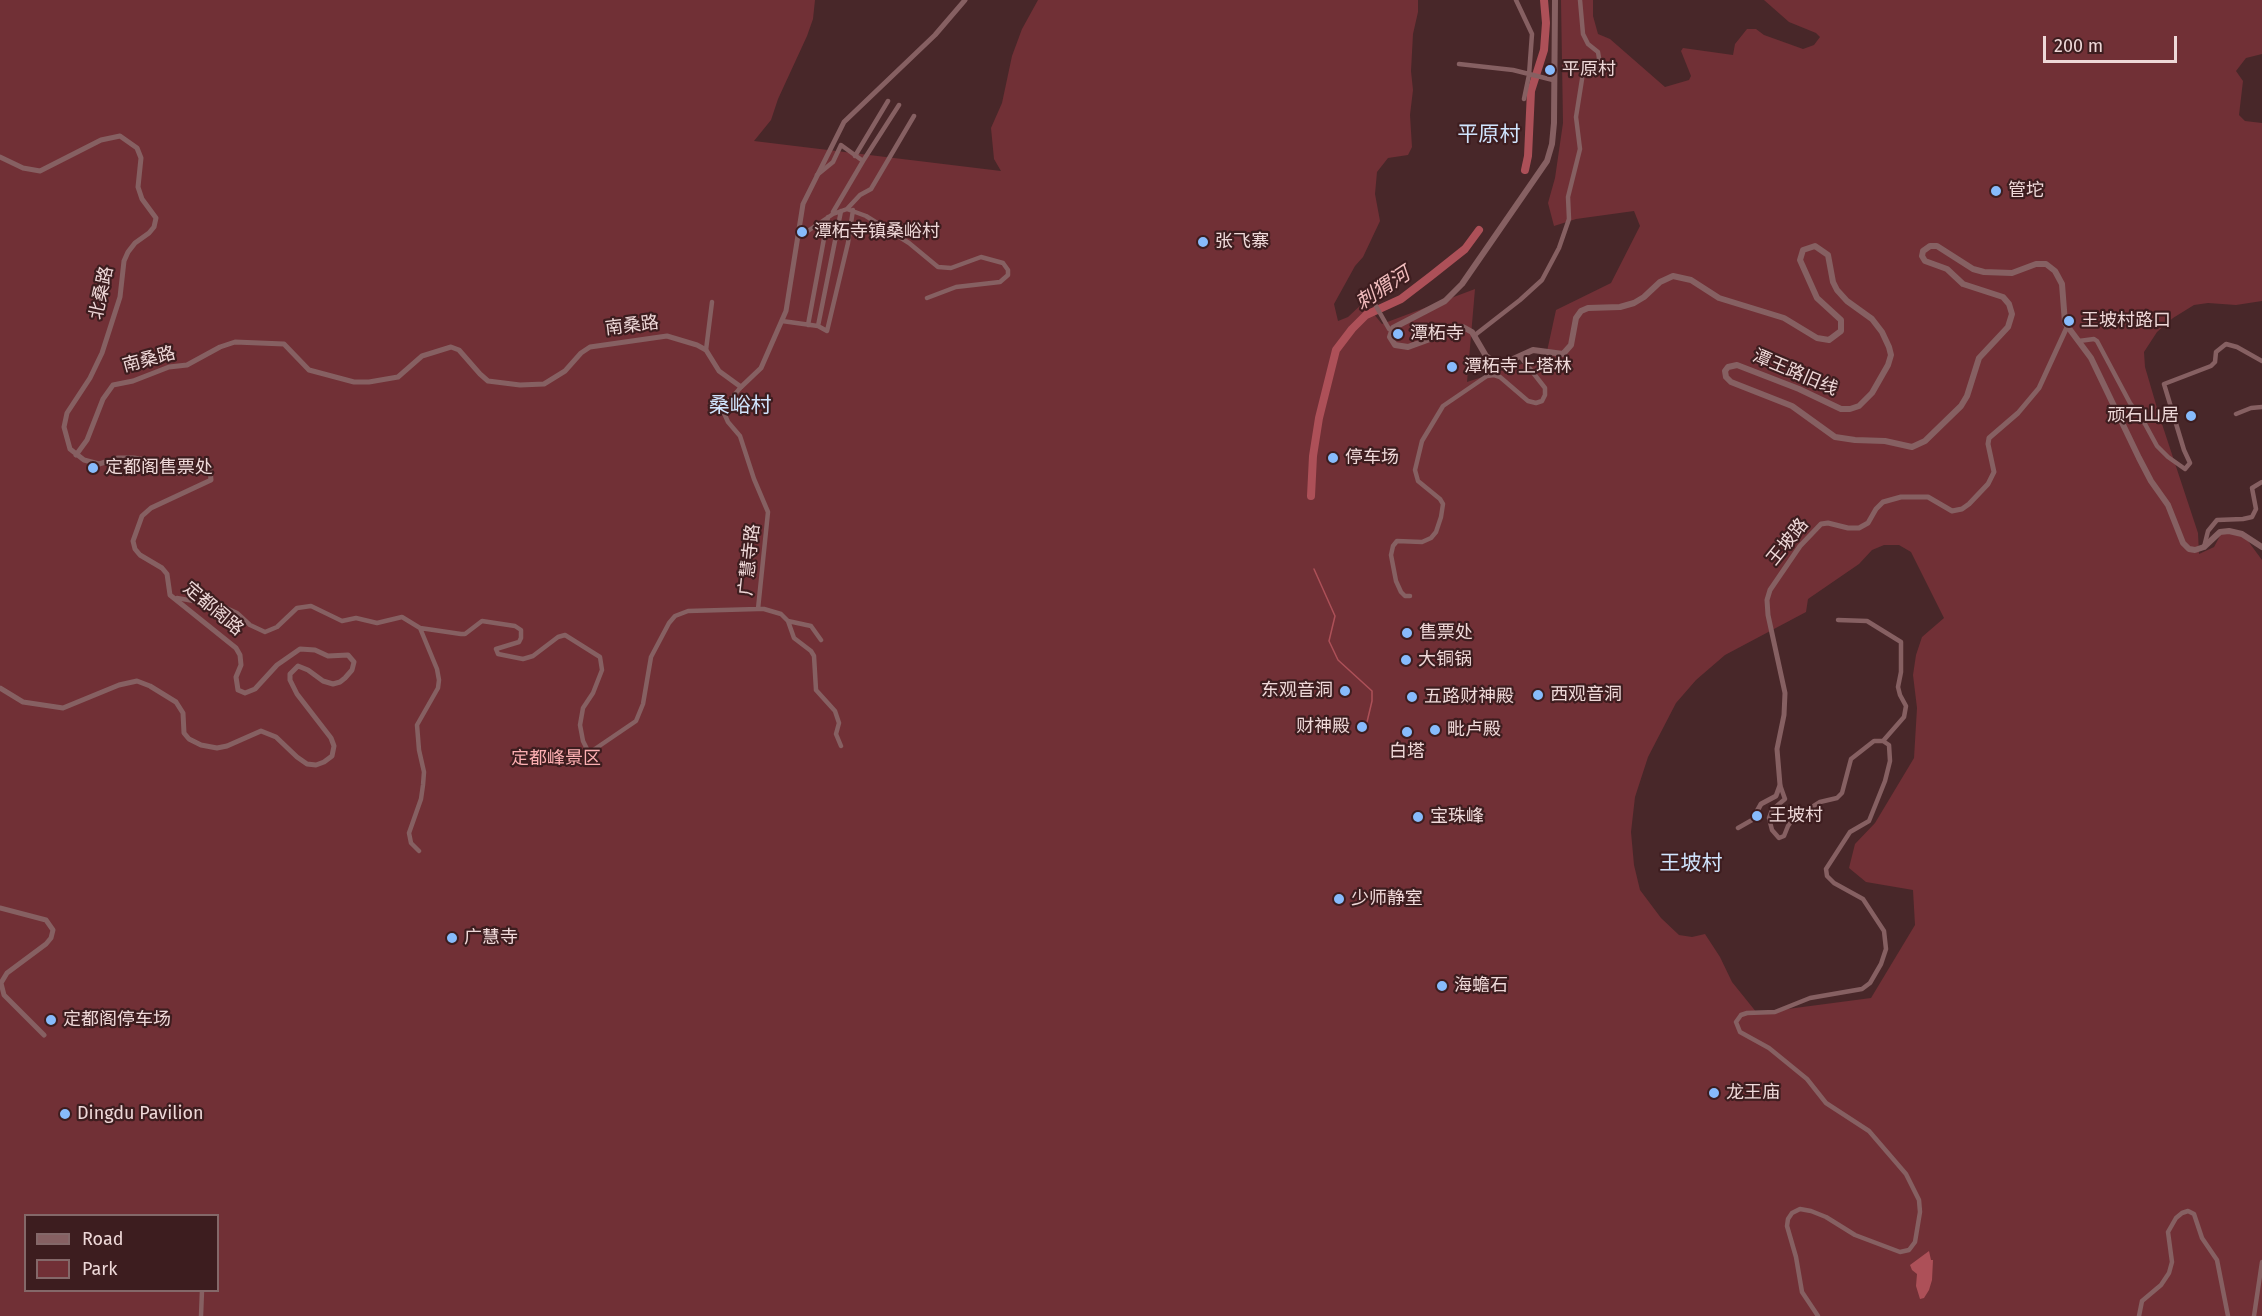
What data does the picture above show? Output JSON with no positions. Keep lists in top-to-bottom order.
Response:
{
  "streets": {
    "main road": ["潭王路旧线"],
    "street": [
      "北桑路",
      "南桑路",
      "王坡路",
      "广慧寺路",
      "定都阁路"
    ]
  },
  "crossings": [
    ["北桑路", "南桑路"],
    ["北桑路", "定都阁路"],
    ["南桑路", "定都阁路"],
    ["潭王路旧线", "王坡路"]
  ],
  "districts": ["平原村", "桑峪村", "王坡村"],
  "water": ["刺猬河"],
  "parks": ["定都峰景区"],
  "places": [
    "平原村",
    "管坨",
    "潭柘寺镇桑峪村",
    "张飞寨",
    "王坡村路口",
    "潭柘寺",
    "潭柘寺上塔林",
    "顽石山居",
    "停车场",
    "定都阁售票处",
    "售票处",
    "大铜锅",
    "东观音洞",
    "西观音洞",
    "五路财神殿",
    "财神殿",
    "毗卢殿",
    "白塔",
    "王坡村",
    "宝珠峰",
    "少师静室",
    "广慧寺",
    "海蟾石",
    "定都阁停车场",
    "龙王庙",
    "Dingdu Pavilion"
  ],
  "legend": ["Road", "Park"],
  "scale_bar": "200 m"
}
